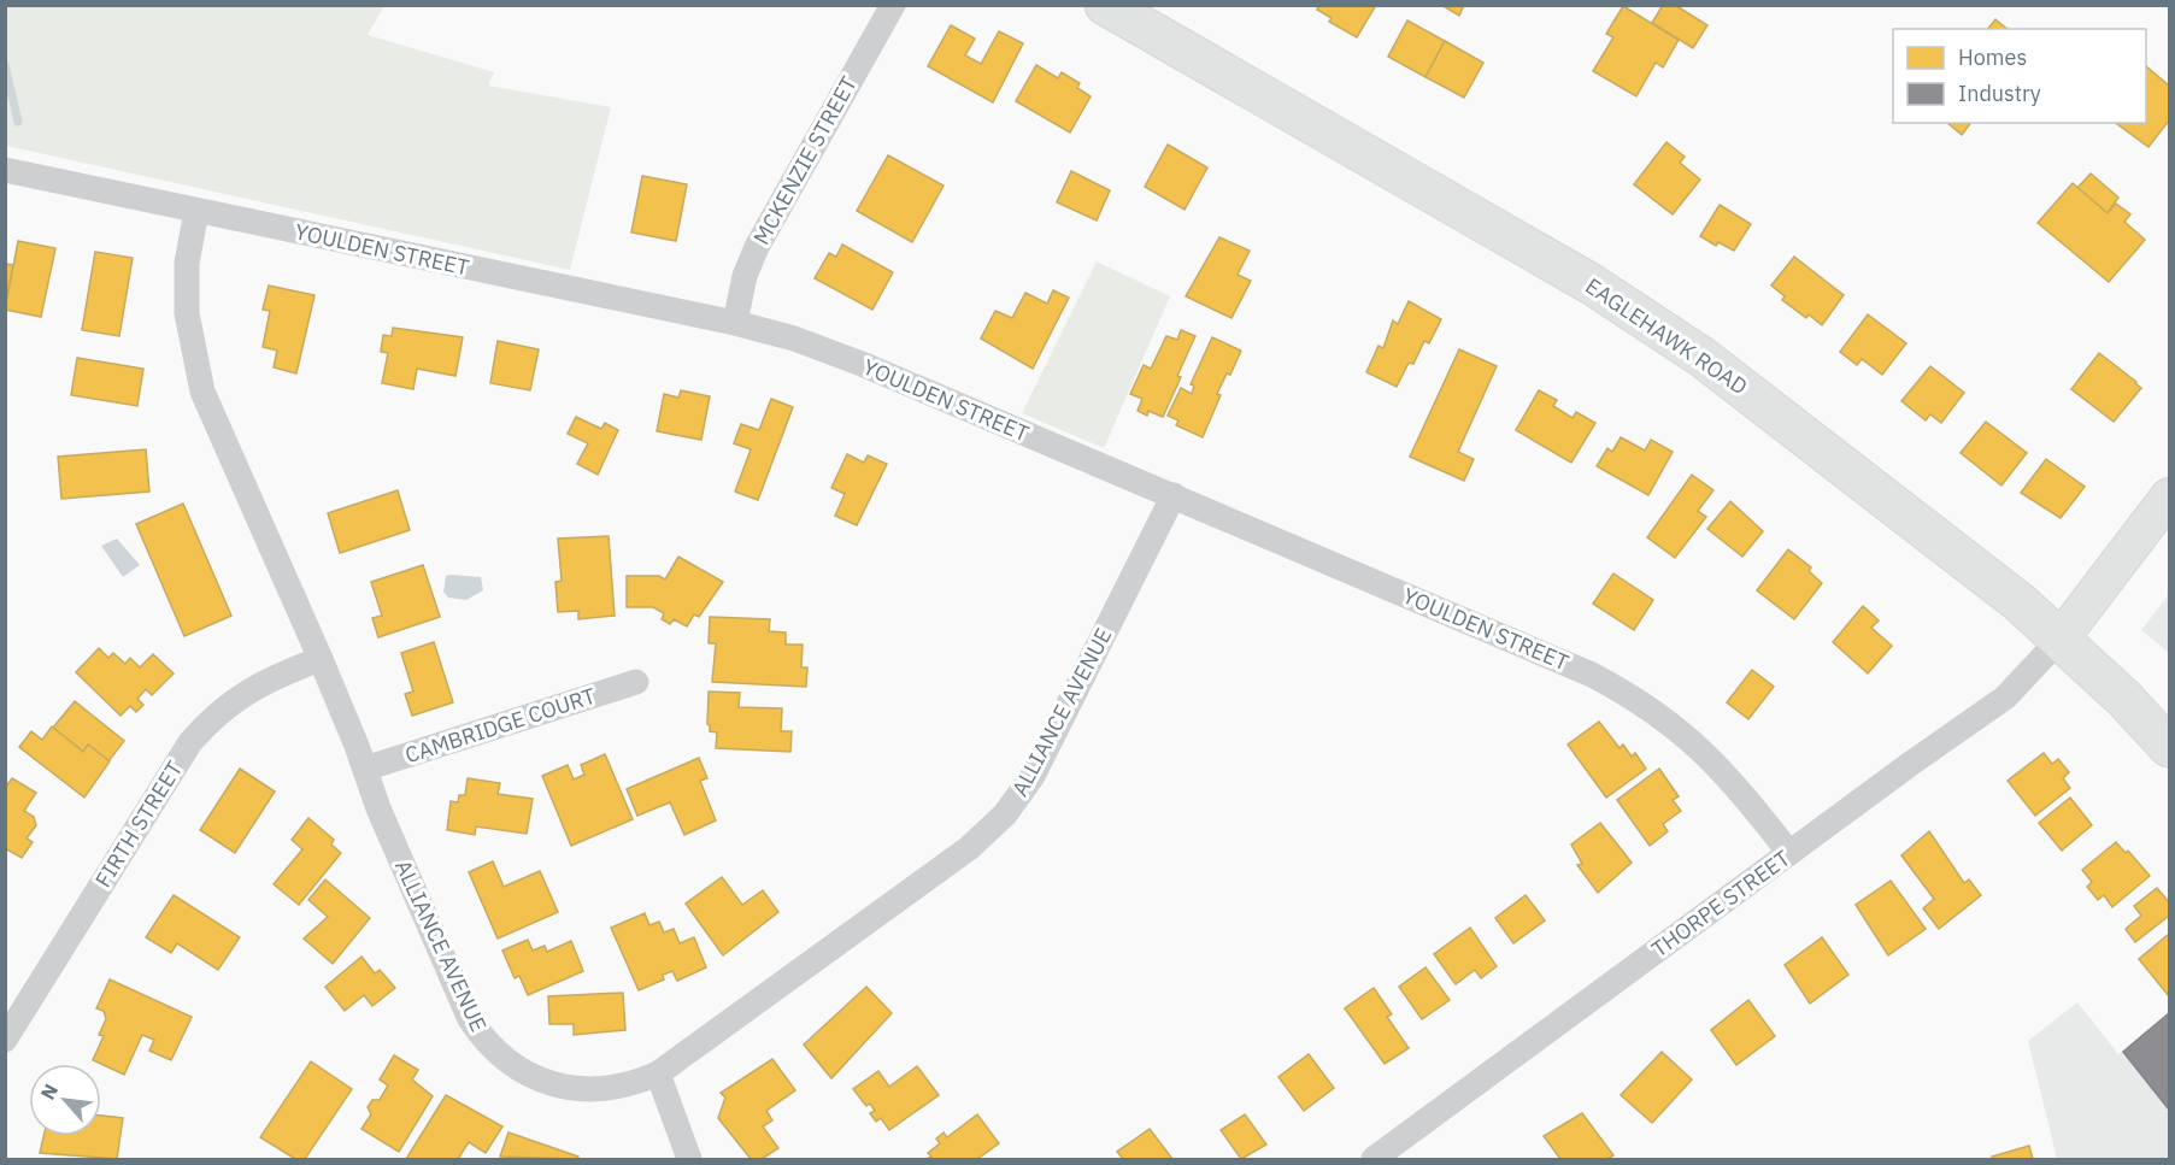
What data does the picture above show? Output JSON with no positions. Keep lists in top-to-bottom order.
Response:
{
  "streets": {
    "main road": ["EAGLEHAWK ROAD"],
    "street": [
      "MCKENZIE STREET",
      "YOULDEN STREET",
      "ALLIANCE AVENUE",
      "CAMBRIDGE COURT",
      "FIRTH STREET",
      "THORPE STREET"
    ]
  },
  "crossings": [
    ["MCKENZIE STREET", "YOULDEN STREET"],
    ["YOULDEN STREET", "ALLIANCE AVENUE"],
    ["YOULDEN STREET", "THORPE STREET"],
    ["EAGLEHAWK ROAD", "THORPE STREET"],
    ["ALLIANCE AVENUE", "CAMBRIDGE COURT"],
    ["ALLIANCE AVENUE", "FIRTH STREET"]
  ],
  "legend": ["Homes", "Industry"],
  "north": "top left"
}
